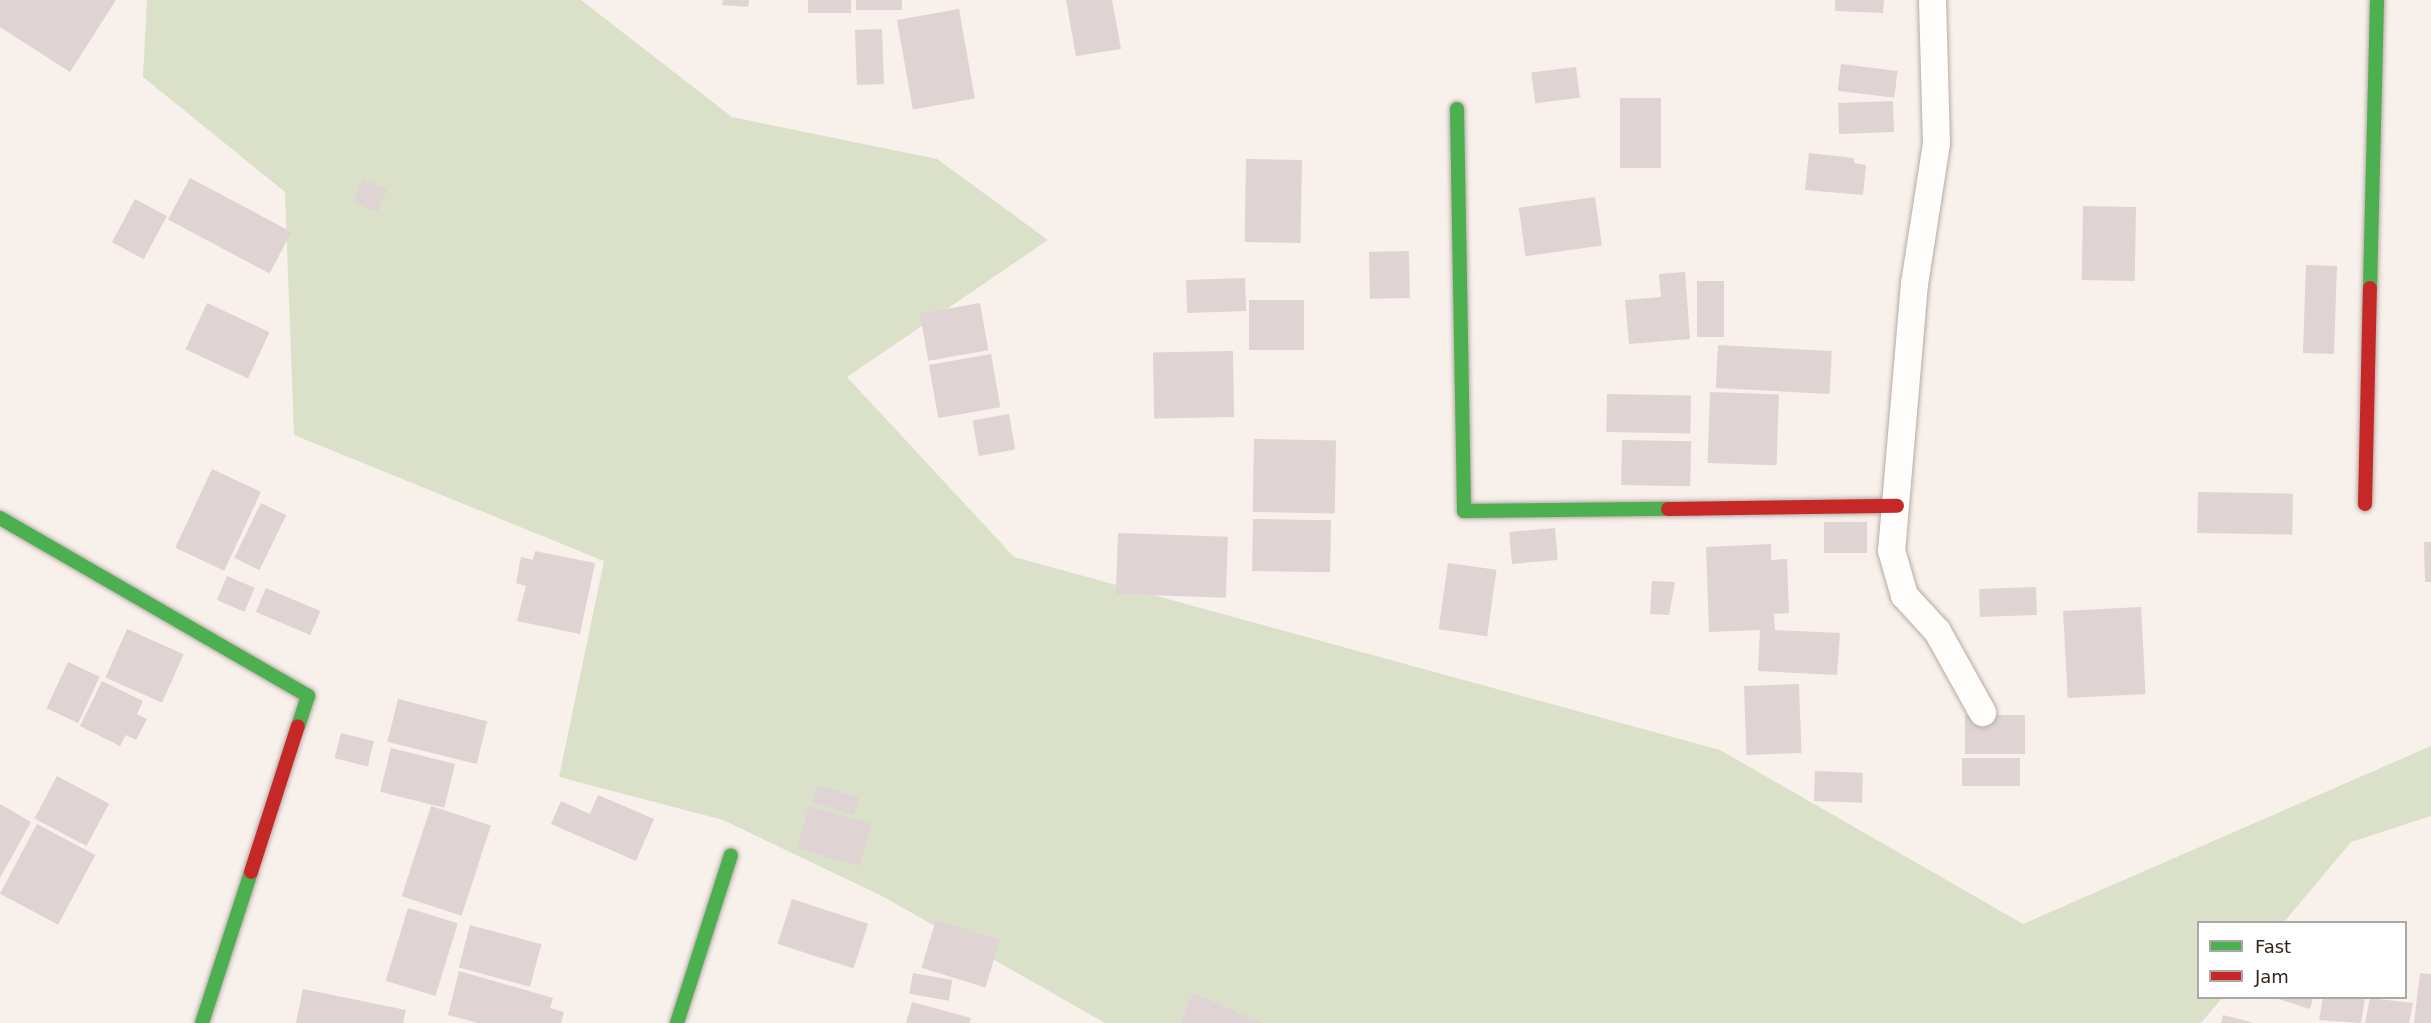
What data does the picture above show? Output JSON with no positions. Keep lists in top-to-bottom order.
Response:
{
  "legend": ["Fast", "Jam"]
}
